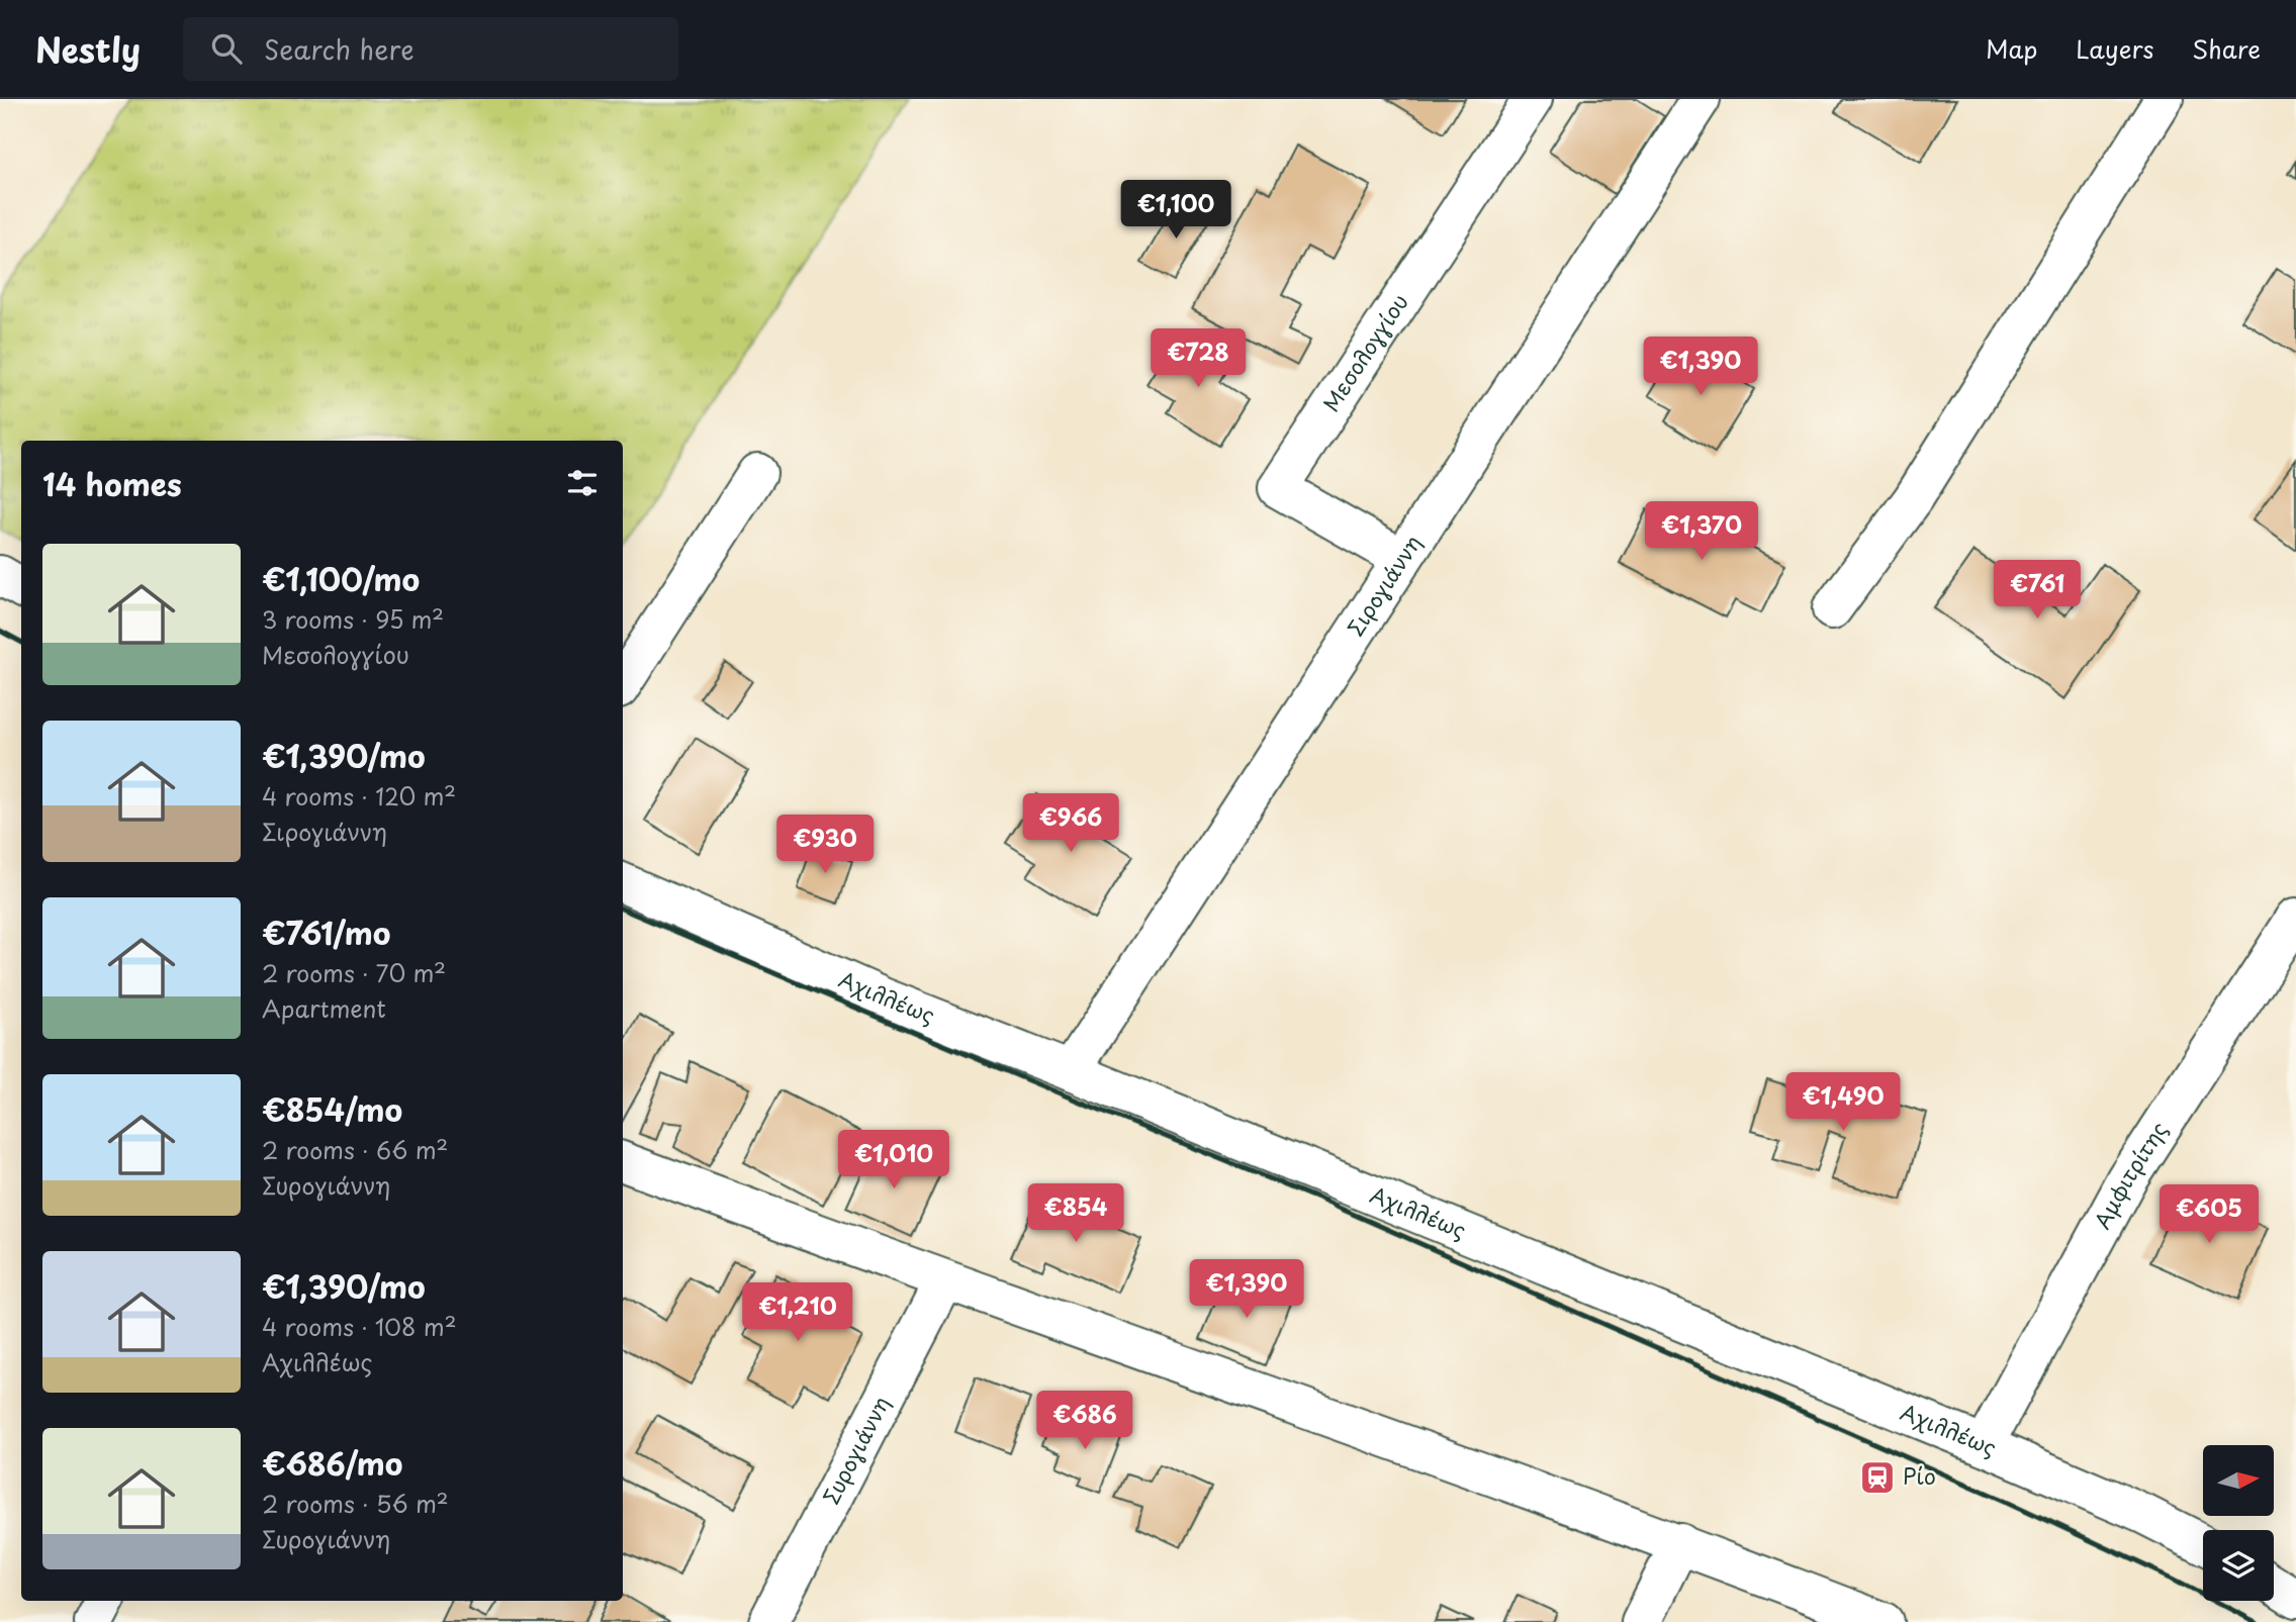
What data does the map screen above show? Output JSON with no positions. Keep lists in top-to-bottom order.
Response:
{
  "streets": {
    "street": [
      "Μεσολογγίου",
      "Σιρογιάννη",
      "Αχιλλέως",
      "Αμφιτρίτης",
      "Συρογιάννη"
    ]
  },
  "crossings": [
    ["Μεσολογγίου", "Σιρογιάννη"],
    ["Σιρογιάννη", "Αχιλλέως"],
    ["Αχιλλέως", "Αμφιτρίτης"]
  ],
  "places": {
    "station": ["Ρίο"]
  },
  "north": "right",
  "page": {
    "header": "Nestly",
    "search": "Search here",
    "nav": ["Map", "Layers", "Share"],
    "price": [
      "€1,100",
      "€728",
      "€1,390",
      "€1,370",
      "€761",
      "€966",
      "€930",
      "€1,490",
      "€1,010",
      "€854",
      "€605",
      "€1,390",
      "€1,210",
      "€686"
    ],
    "heading": "14 homes",
    "list": [
      {
        "name": "€1,100/mo",
        "note": "3 rooms · 95 m² · Μεσολογγίου"
      },
      {
        "name": "€1,390/mo",
        "note": "4 rooms · 120 m² · Σιρογιάννη"
      },
      {
        "name": "€761/mo",
        "note": "2 rooms · 70 m² · Apartment"
      },
      {
        "name": "€854/mo",
        "note": "2 rooms · 66 m² · Συρογιάννη"
      },
      {
        "name": "€1,390/mo",
        "note": "4 rooms · 108 m² · Αχιλλέως"
      },
      {
        "name": "€686/mo",
        "note": "2 rooms · 56 m² · Συρογιάννη"
      }
    ]
  }
}
